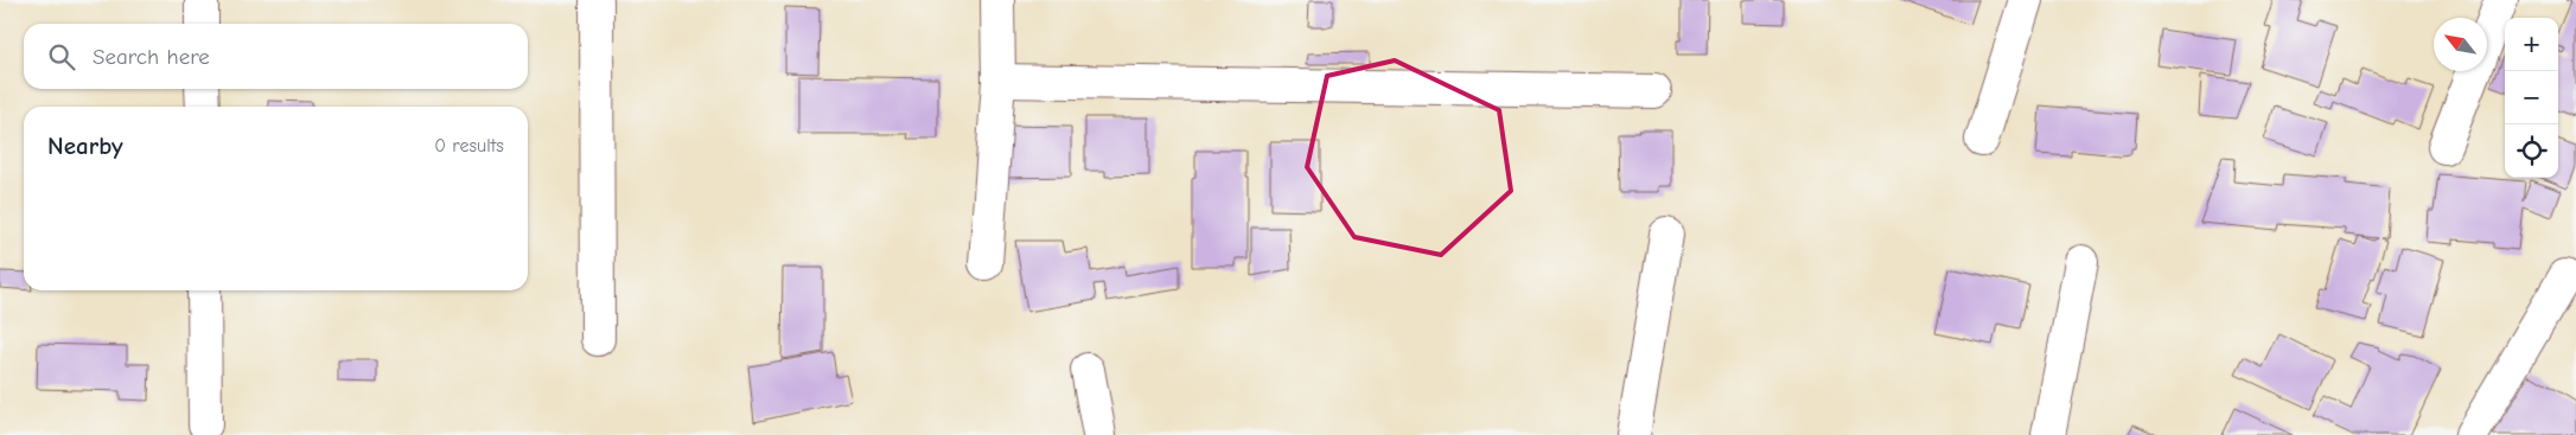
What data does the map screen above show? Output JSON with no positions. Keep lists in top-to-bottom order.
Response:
{
  "north": "top left",
  "page": {
    "map_buttons": ["+", "−"],
    "search": "Search here",
    "heading": ["Nearby", "0 results"]
  }
}
